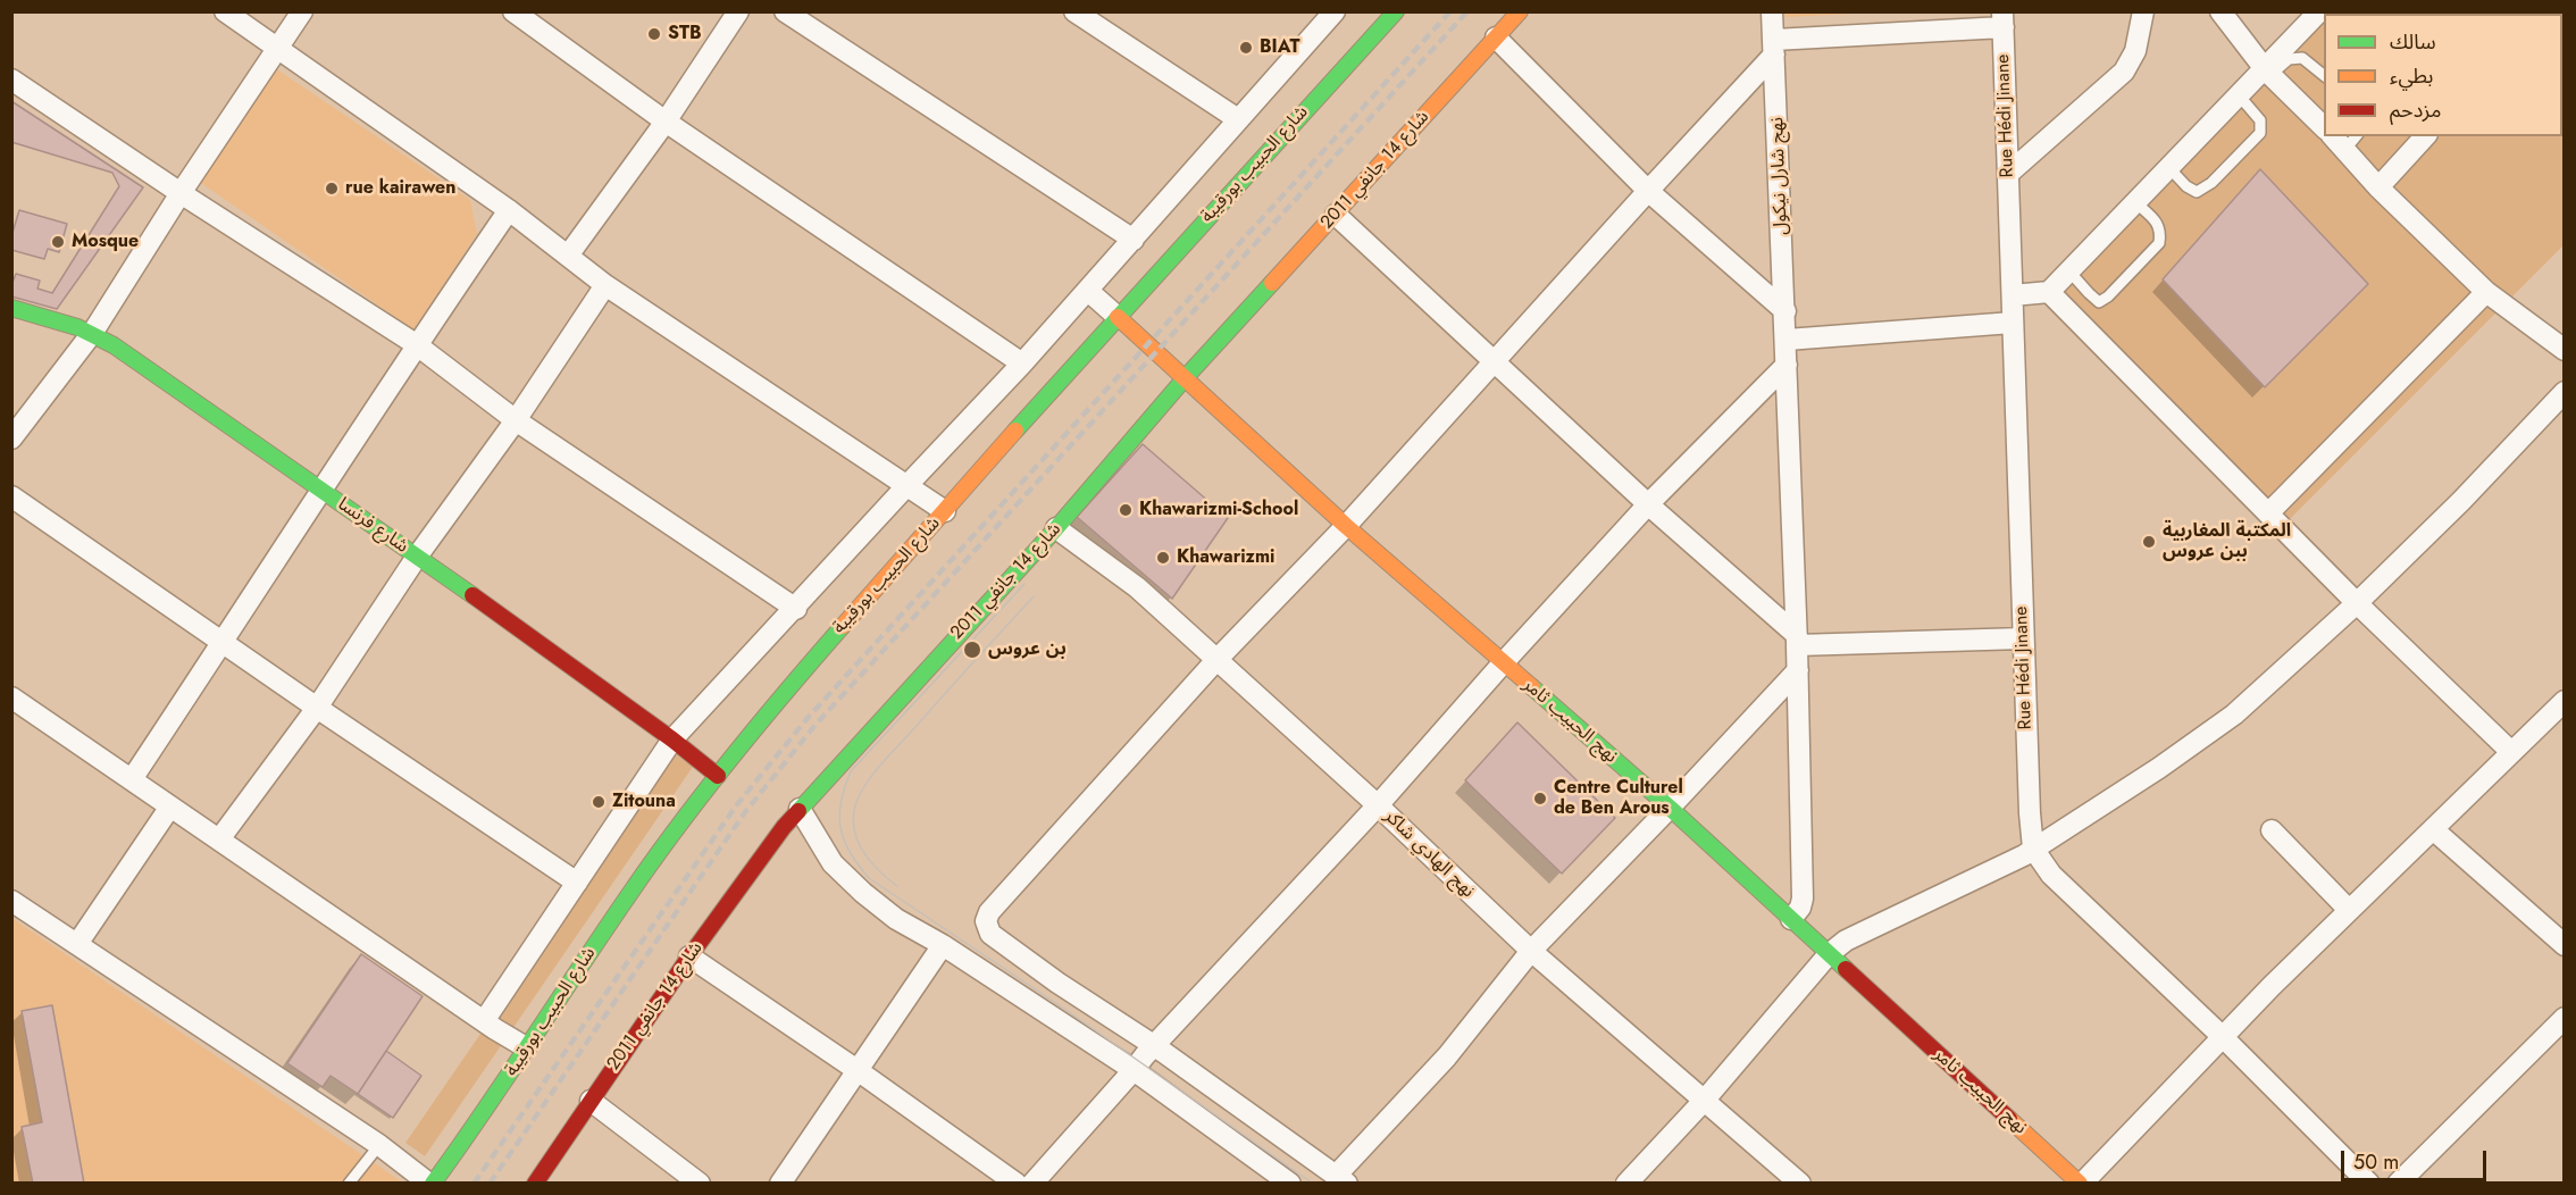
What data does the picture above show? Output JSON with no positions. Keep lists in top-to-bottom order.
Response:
{
  "streets": {
    "street": [
      "Rue Hédi Jinane",
      "شارع الحبيب بورقيبة",
      "شارع 14 جانفي 2011",
      "نهج شارل نيكول",
      "شارع فرنسا",
      "نهج الحبيب ثامر",
      "نهج الهادي شاكر"
    ]
  },
  "crossings": [
    ["شارع الحبيب بورقيبة", "شارع فرنسا"],
    ["شارع الحبيب بورقيبة", "نهج الحبيب ثامر"],
    ["شارع 14 جانفي 2011", "نهج الحبيب ثامر"],
    ["شارع 14 جانفي 2011", "نهج الهادي شاكر"],
    ["نهج شارل نيكول", "نهج الحبيب ثامر"]
  ],
  "places": [
    "STB",
    "BIAT",
    "rue kairawen",
    "Mosque",
    "Khawarizmi-School",
    "المكتبة المغاربية ببن عروس",
    "Khawarizmi",
    "بن عروس",
    "Centre Culturel de Ben Arous",
    "Zitouna"
  ],
  "legend": ["سالك", "بطيء", "مزدحم"],
  "scale_bar": "50 m"
}
